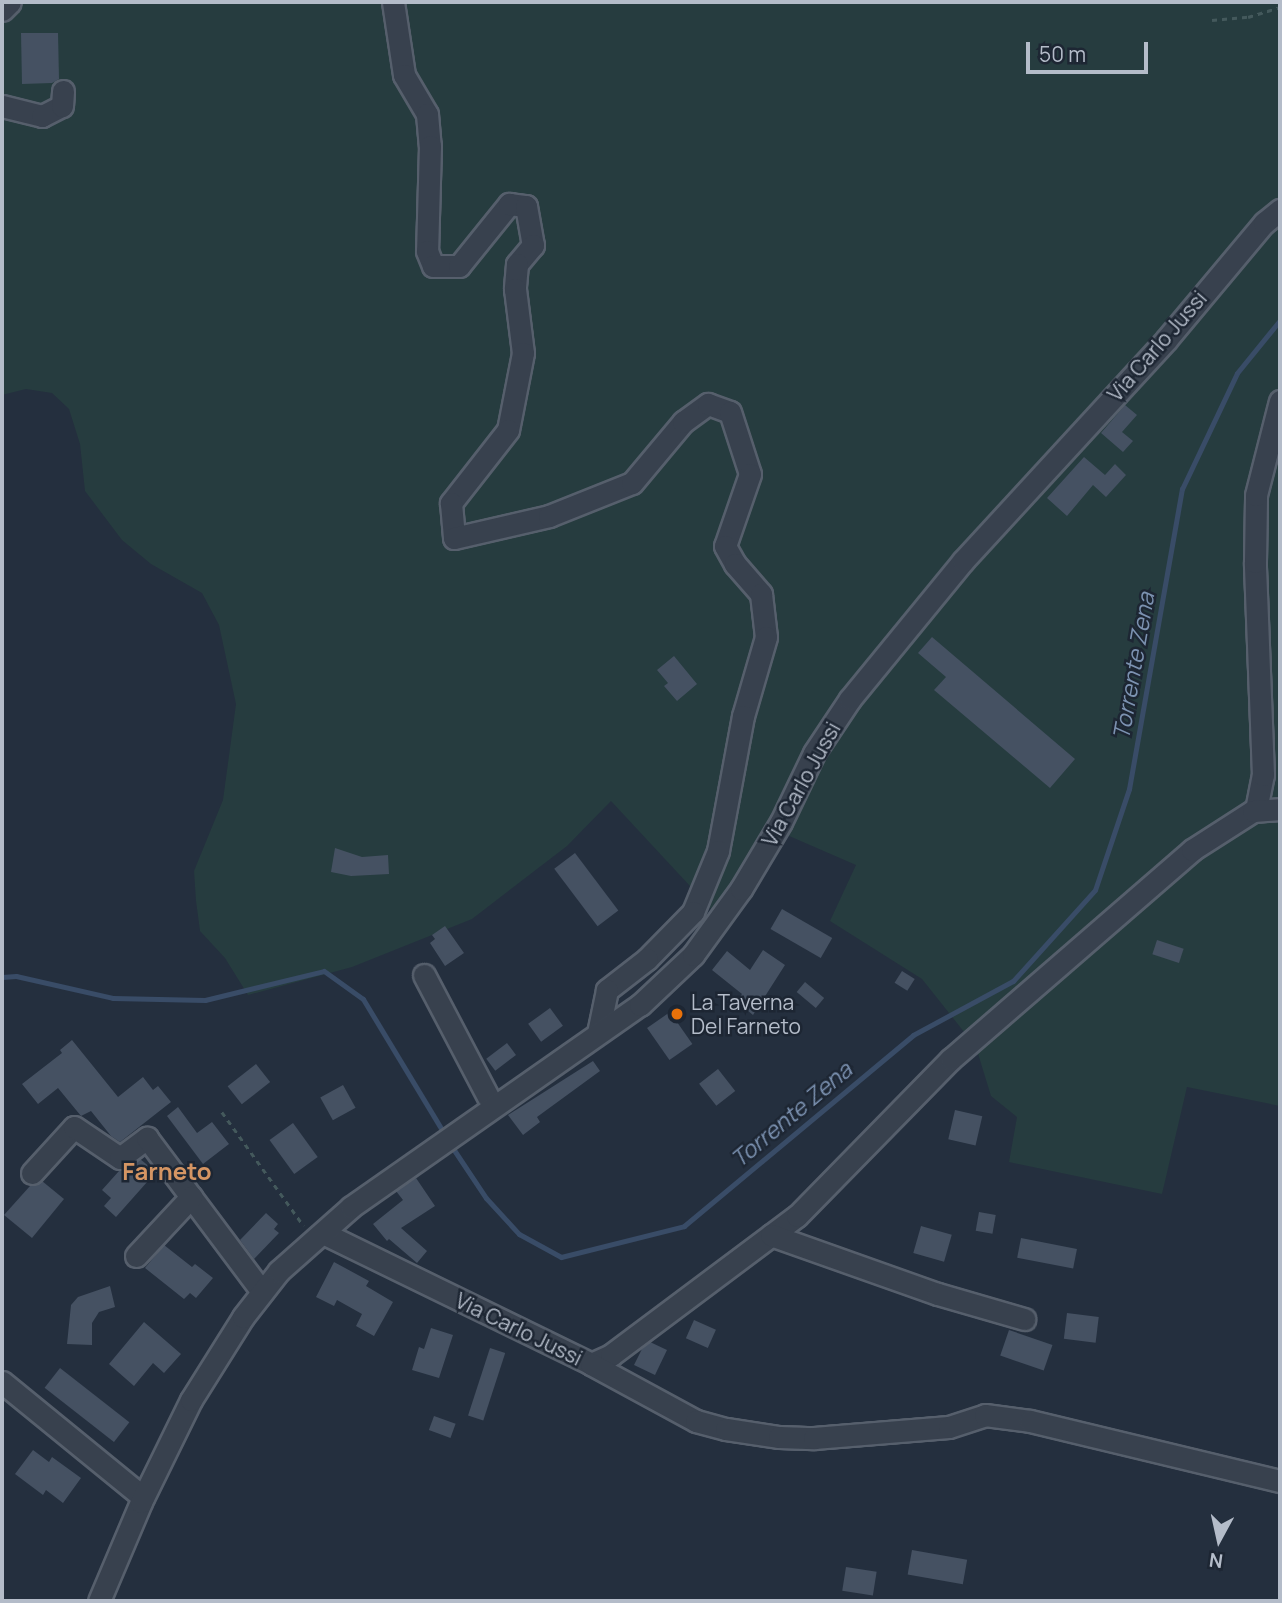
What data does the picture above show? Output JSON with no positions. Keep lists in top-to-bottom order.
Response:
{
  "streets": {
    "street": ["Via Carlo Jussi"]
  },
  "districts": ["Farneto"],
  "water": ["Torrente Zena"],
  "places": ["La Taverna Del Farneto"],
  "scale_bar": "50 m",
  "north": "bottom"
}
